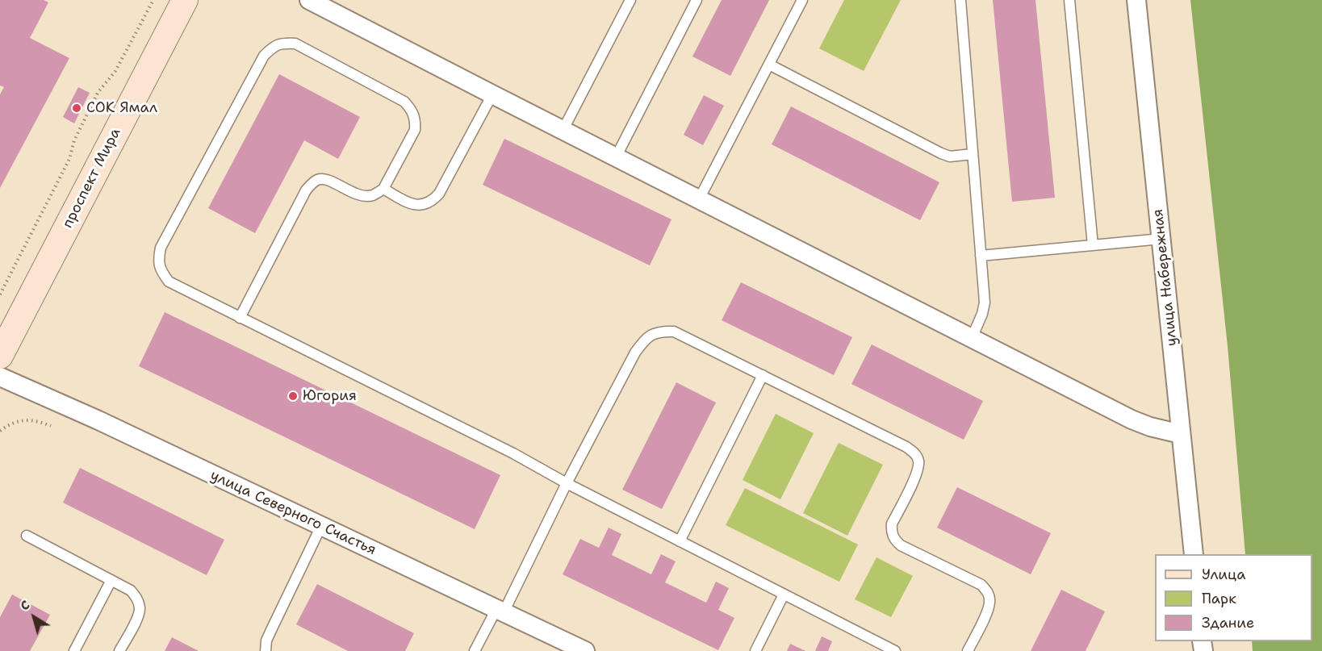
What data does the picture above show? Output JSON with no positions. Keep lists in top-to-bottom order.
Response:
{
  "streets": {
    "main road": ["проспект Мира"],
    "street": ["улица Набережная", "улица Северного Счастья"]
  },
  "places": ["СОК Ямал", "Югория"],
  "legend": ["Улица", "Парк", "Здание"],
  "north": "top left"
}
